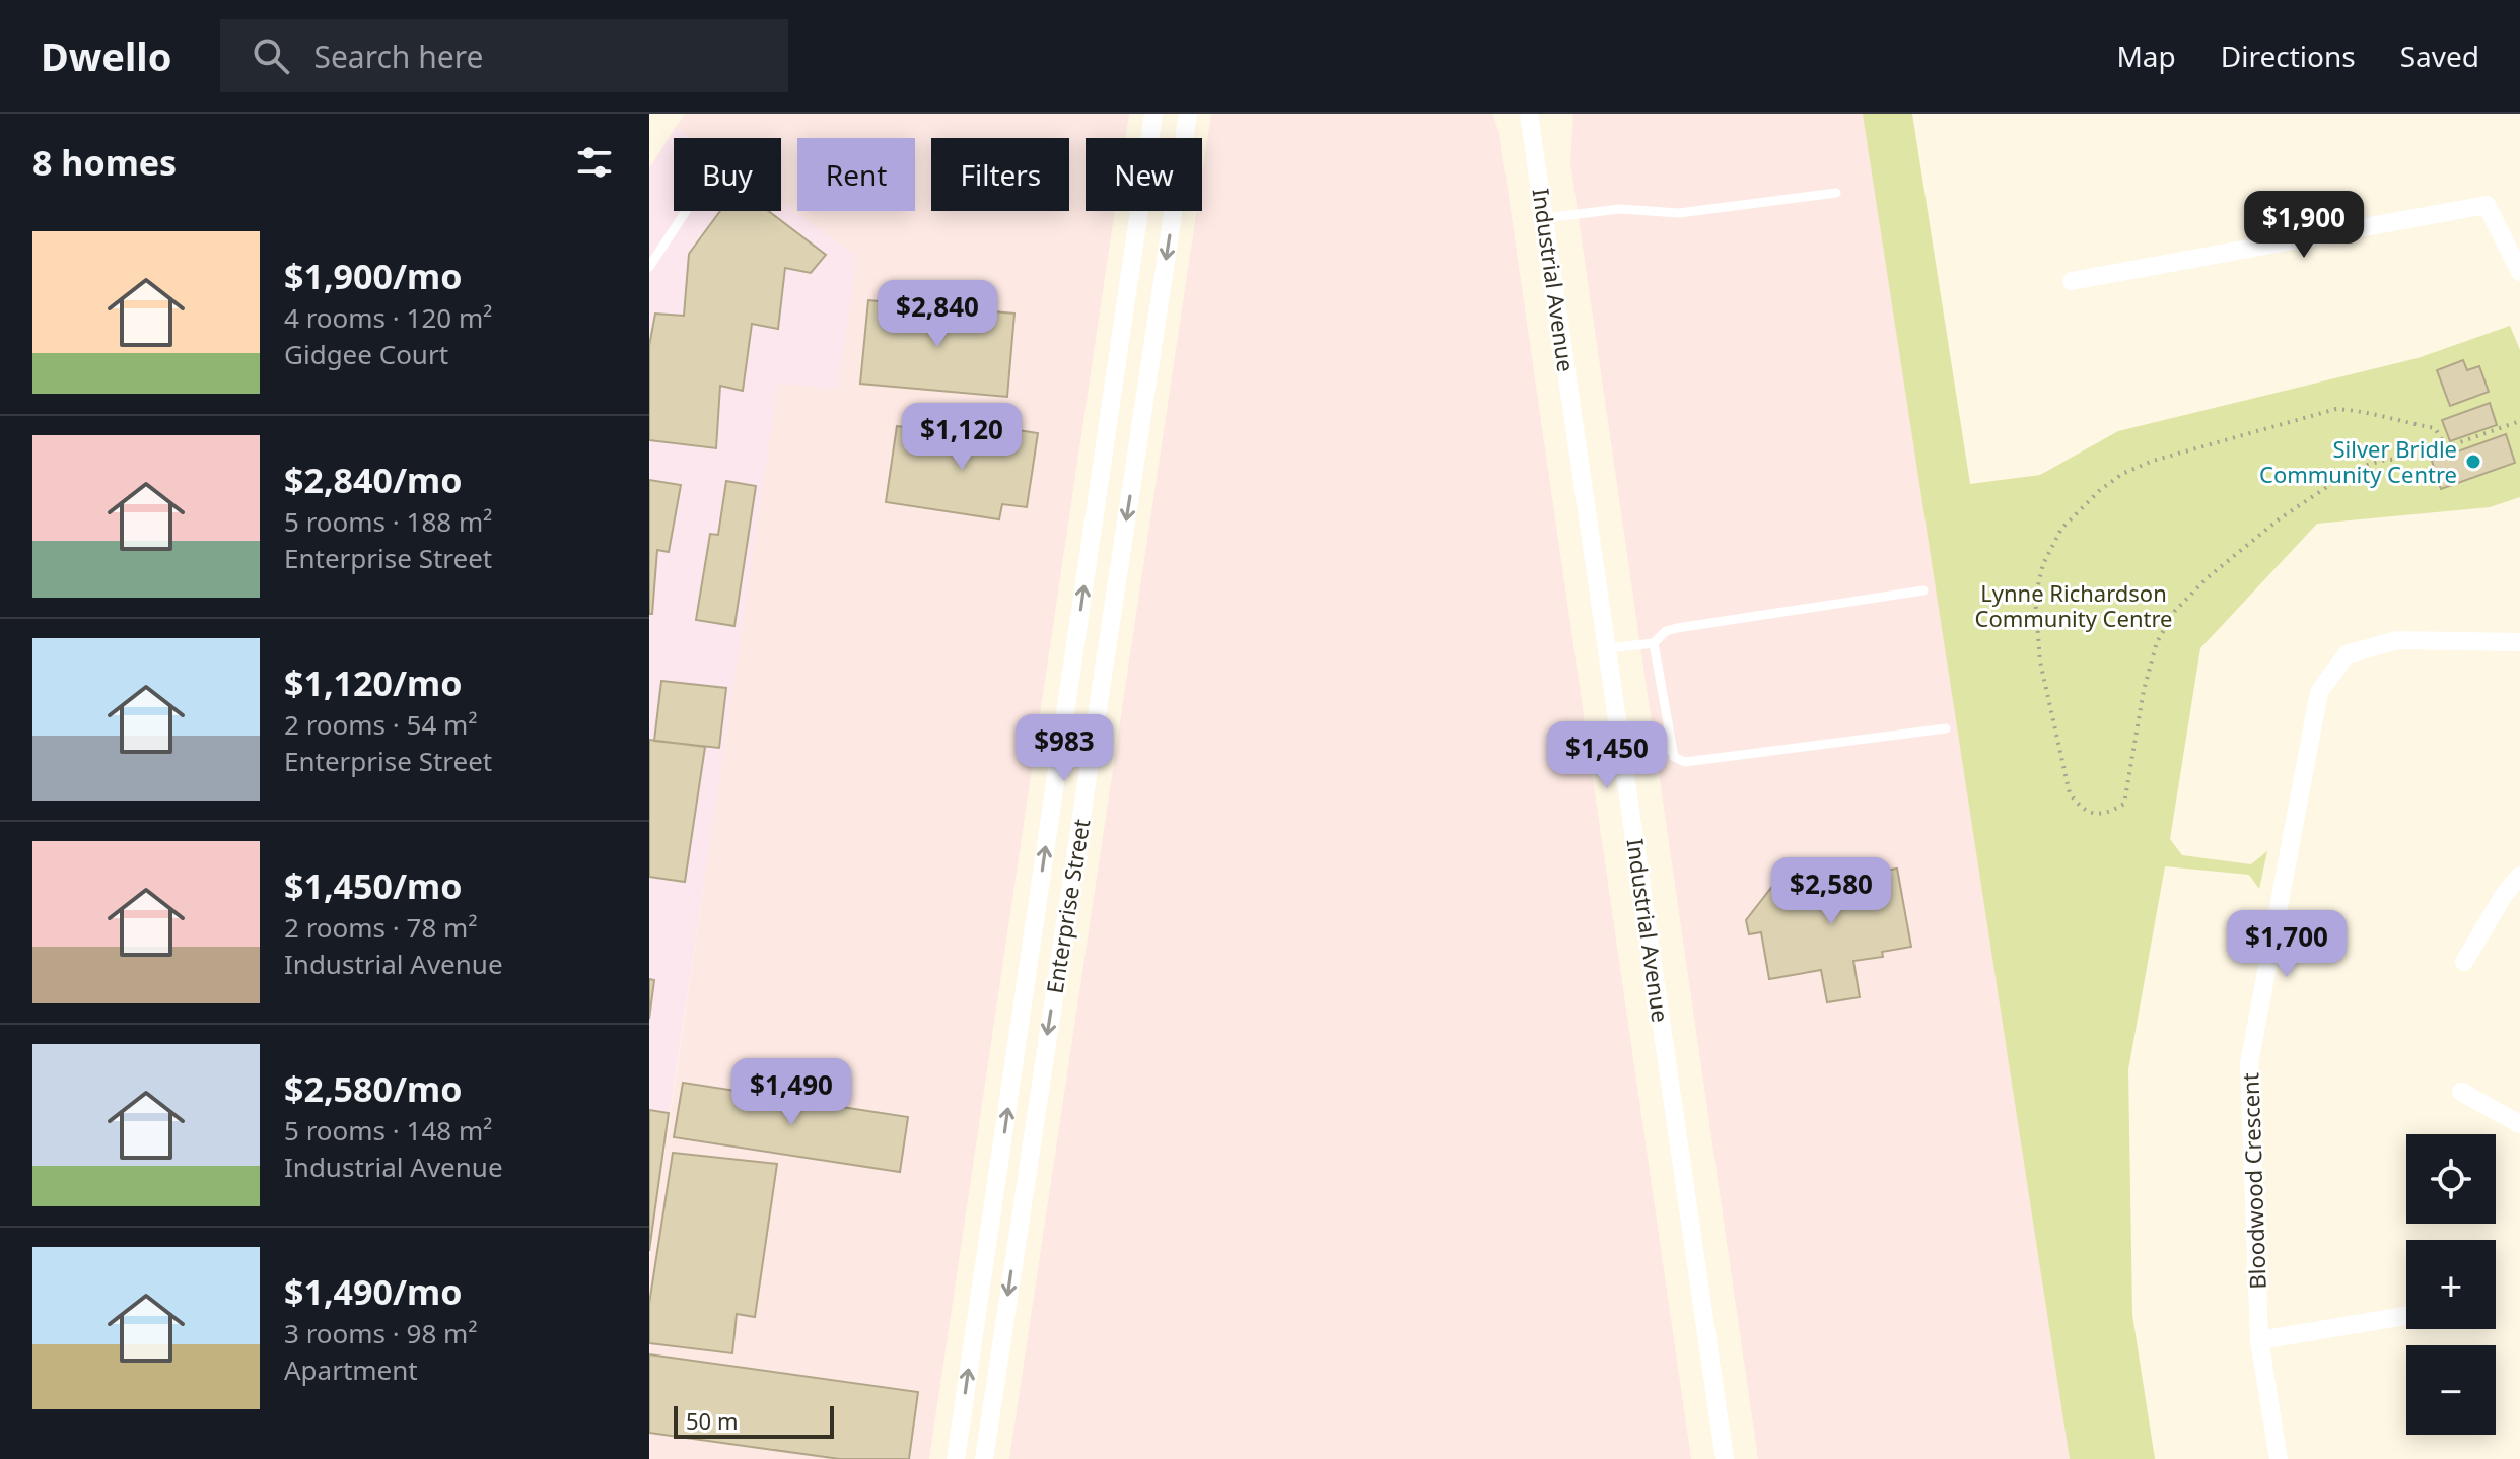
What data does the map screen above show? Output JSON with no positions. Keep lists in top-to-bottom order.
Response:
{
  "streets": {
    "street": ["Industrial Avenue", "Enterprise Street", "Bloodwood Crescent"]
  },
  "parks": ["Lynne Richardson Community Centre"],
  "places": ["Silver Bridle Community Centre"],
  "scale_bar": "50 m",
  "page": {
    "header": "Dwello",
    "search": "Search here",
    "nav": ["Map", "Directions", "Saved"],
    "heading": "8 homes",
    "chip": [
      "Buy",
      "Rent",
      "Filters",
      "New"
    ],
    "price": [
      "$1,900",
      "$2,840",
      "$1,120",
      "$983",
      "$1,450",
      "$2,580",
      "$1,700",
      "$1,490"
    ],
    "list": [
      {
        "name": "$1,900/mo",
        "note": "4 rooms · 120 m² · Gidgee Court"
      },
      {
        "name": "$2,840/mo",
        "note": "5 rooms · 188 m² · Enterprise Street"
      },
      {
        "name": "$1,120/mo",
        "note": "2 rooms · 54 m² · Enterprise Street"
      },
      {
        "name": "$1,450/mo",
        "note": "2 rooms · 78 m² · Industrial Avenue"
      },
      {
        "name": "$2,580/mo",
        "note": "5 rooms · 148 m² · Industrial Avenue"
      },
      {
        "name": "$1,490/mo",
        "note": "3 rooms · 98 m² · Apartment"
      }
    ],
    "map_buttons": ["+", "−"],
    "scale": "50 m"
  }
}
